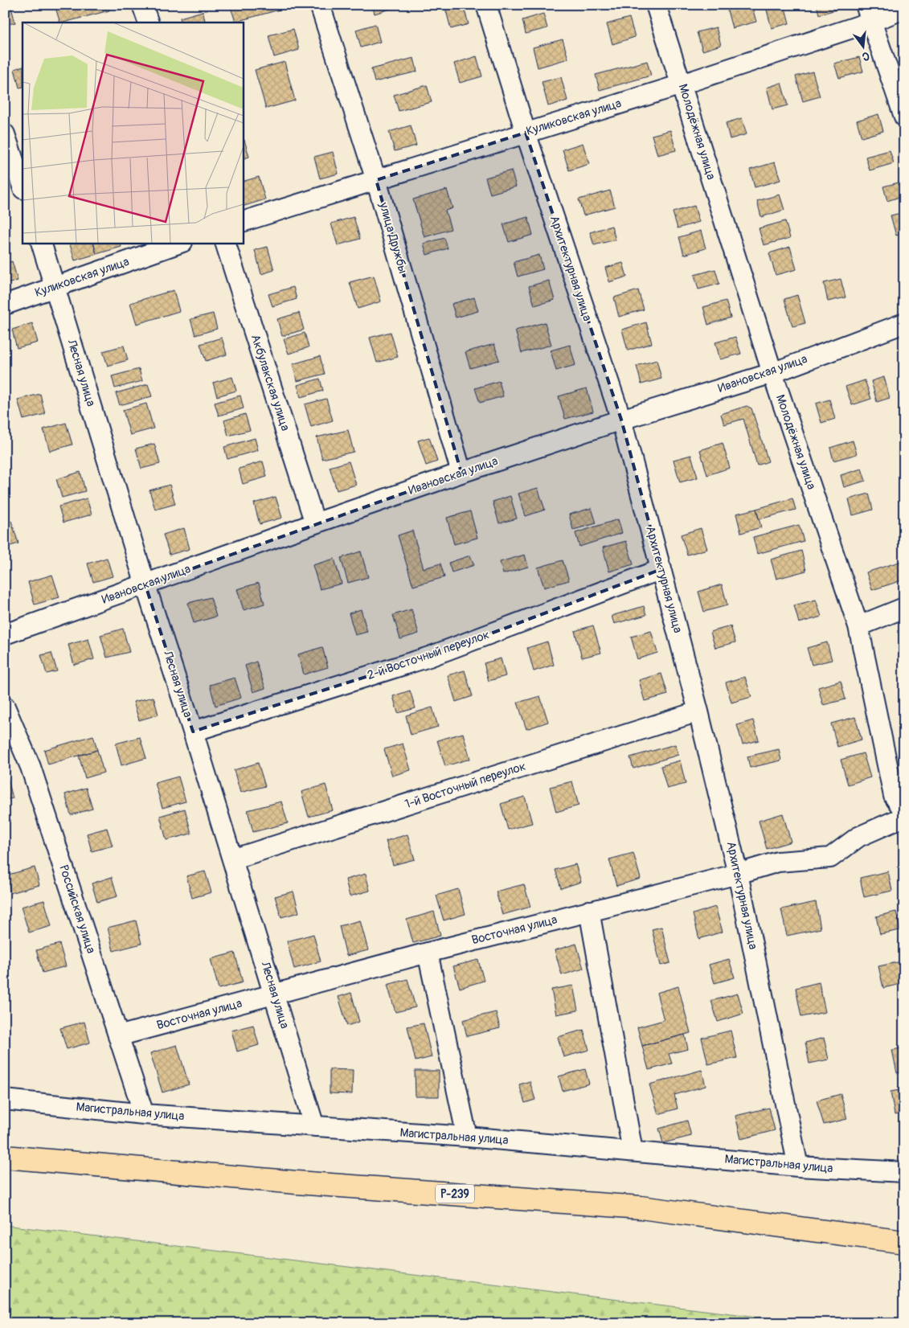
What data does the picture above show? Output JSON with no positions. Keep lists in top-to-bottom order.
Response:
{
  "streets": {
    "highway": ["Р-239"],
    "street": [
      "Куликовская улица",
      "Молодёжная улица",
      "улица Дружбы",
      "Архитектурная улица",
      "Лесная улица",
      "Ивановская улица",
      "Акбулакская улица",
      "2-й Восточный переулок",
      "1-й Восточный переулок",
      "Российская улица",
      "Восточная улица",
      "Магистральная улица"
    ]
  },
  "crossings": [
    ["Куликовская улица", "Молодёжная улица"],
    ["Куликовская улица", "улица Дружбы"],
    ["Куликовская улица", "Архитектурная улица"],
    ["Куликовская улица", "Лесная улица"],
    ["Молодёжная улица", "Ивановская улица"],
    ["улица Дружбы", "Ивановская улица"],
    ["Архитектурная улица", "Ивановская улица"],
    ["Архитектурная улица", "2-й Восточный переулок"],
    ["Архитектурная улица", "1-й Восточный переулок"],
    ["Архитектурная улица", "Восточная улица"],
    ["Архитектурная улица", "Магистральная улица"],
    ["Лесная улица", "Ивановская улица"],
    ["Лесная улица", "2-й Восточный переулок"],
    ["Лесная улица", "1-й Восточный переулок"],
    ["Лесная улица", "Восточная улица"],
    ["Лесная улица", "Магистральная улица"],
    ["Ивановская улица", "Акбулакская улица"],
    ["Российская улица", "Восточная улица"],
    ["Российская улица", "Магистральная улица"]
  ],
  "north": "bottom"
}
